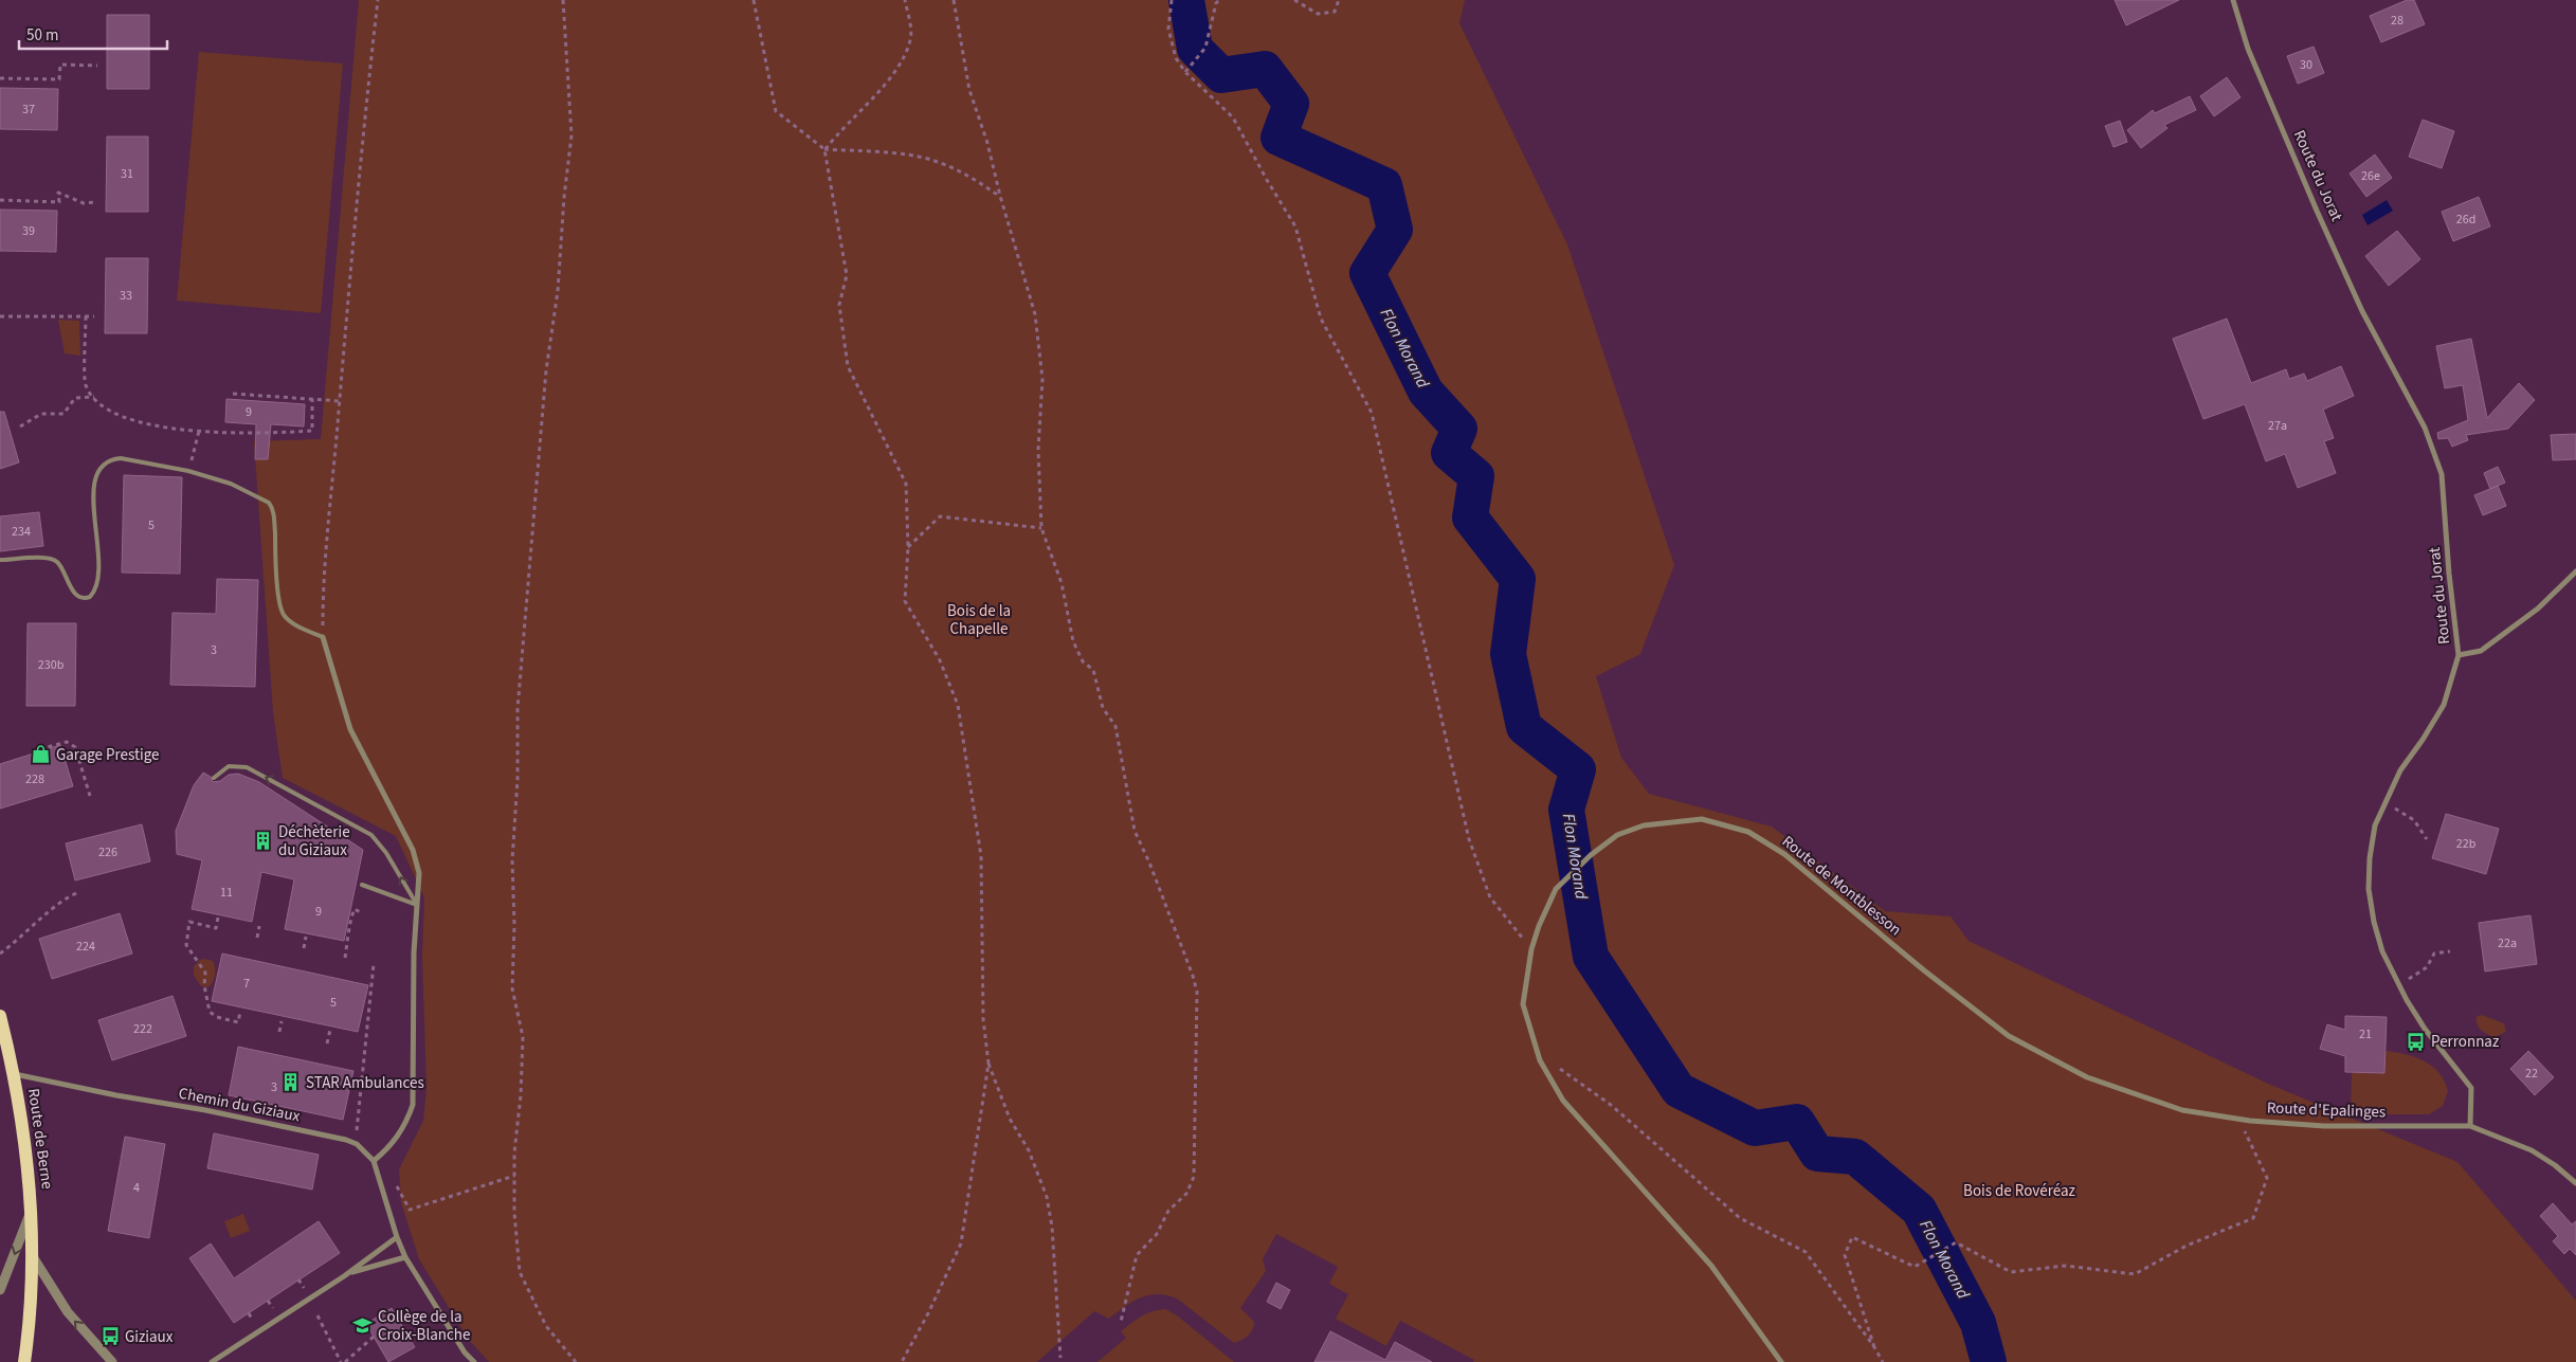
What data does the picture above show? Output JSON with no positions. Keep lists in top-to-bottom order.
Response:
{
  "streets": {
    "main road": ["Route de Berne"],
    "street": [
      "Route du Jorat",
      "Route de Montblesson",
      "Chemin du Giziaux",
      "Route d'Epalinges"
    ]
  },
  "crossings": [
    ["Route du Jorat", "Route d'Epalinges"],
    ["Route de Montblesson", "Route d'Epalinges"],
    ["Chemin du Giziaux", "Route de Berne"]
  ],
  "water": ["Flon Morand"],
  "parks": ["Bois de la Chapelle", "Bois de Rovéréaz"],
  "places": {
    "shop": ["Garage Prestige"],
    "building": ["Déchèterie du Giziaux", "STAR Ambulances"],
    "bus stop": ["Perronnaz", "Giziaux"],
    "school or university": ["Collège de la Croix-Blanche"]
  },
  "house_numbers": [
    "28",
    "30",
    "37",
    "31",
    "26e",
    "26d",
    "39",
    "33",
    "9",
    "27a",
    "5",
    "234",
    "3",
    "230b",
    "228",
    "22b",
    "226",
    "11",
    "9",
    "22a",
    "224",
    "7",
    "5",
    "222",
    "21",
    "22",
    "3",
    "4"
  ],
  "scale_bar": "50 m"
}
